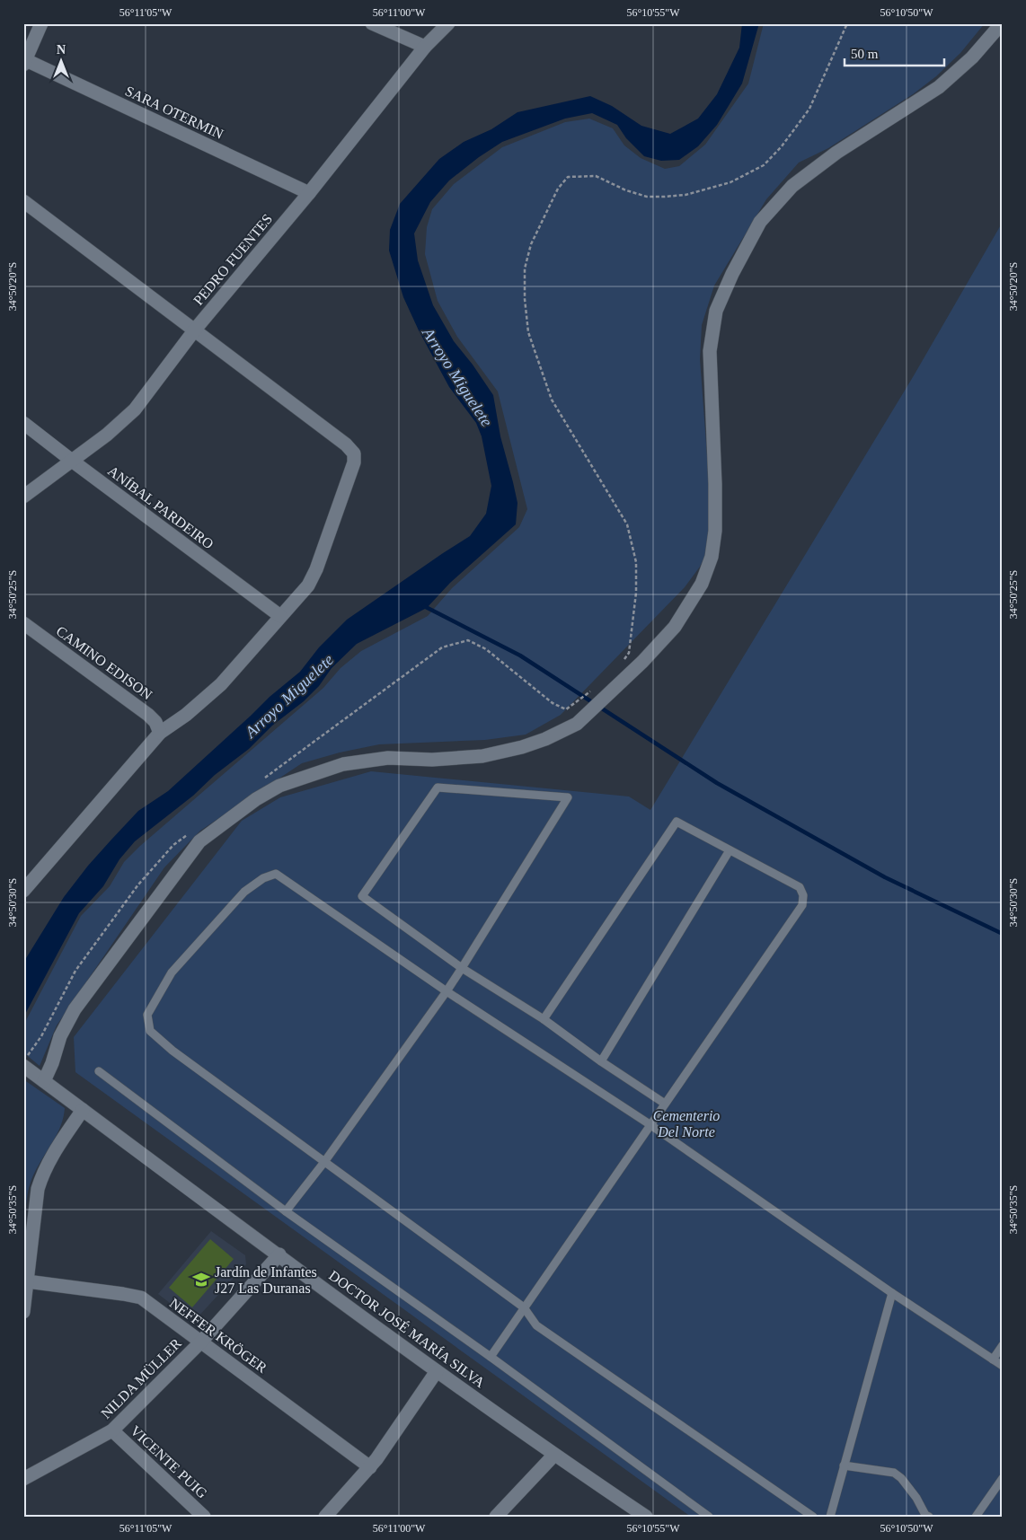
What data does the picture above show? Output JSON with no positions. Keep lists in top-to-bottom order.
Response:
{
  "streets": {
    "street": [
      "SARA OTERMIN",
      "PEDRO FUENTES",
      "ANÍBAL PARDEIRO",
      "CAMINO EDISON",
      "DOCTOR JOSÉ MARÍA SILVA",
      "NEFFER KRÖGER",
      "NILDA MÜLLER",
      "VICENTE PUIG"
    ]
  },
  "crossings": [
    ["SARA OTERMIN", "PEDRO FUENTES"],
    ["PEDRO FUENTES", "ANÍBAL PARDEIRO"],
    ["DOCTOR JOSÉ MARÍA SILVA", "NILDA MÜLLER"],
    ["NEFFER KRÖGER", "NILDA MÜLLER"],
    ["NILDA MÜLLER", "VICENTE PUIG"]
  ],
  "water": ["Arroyo Miguelete"],
  "parks": ["Cementerio Del Norte"],
  "places": {
    "school or university": ["Jardín de Infantes J27 Las Duranas"]
  },
  "scale_bar": "50 m",
  "north": "top",
  "coordinates": [
    "56°11'05\"W",
    "56°11'00\"W",
    "56°10'55\"W",
    "56°10'50\"W",
    "34°50'20\"S",
    "34°50'25\"S",
    "34°50'30\"S",
    "34°50'35\"S"
  ]
}
